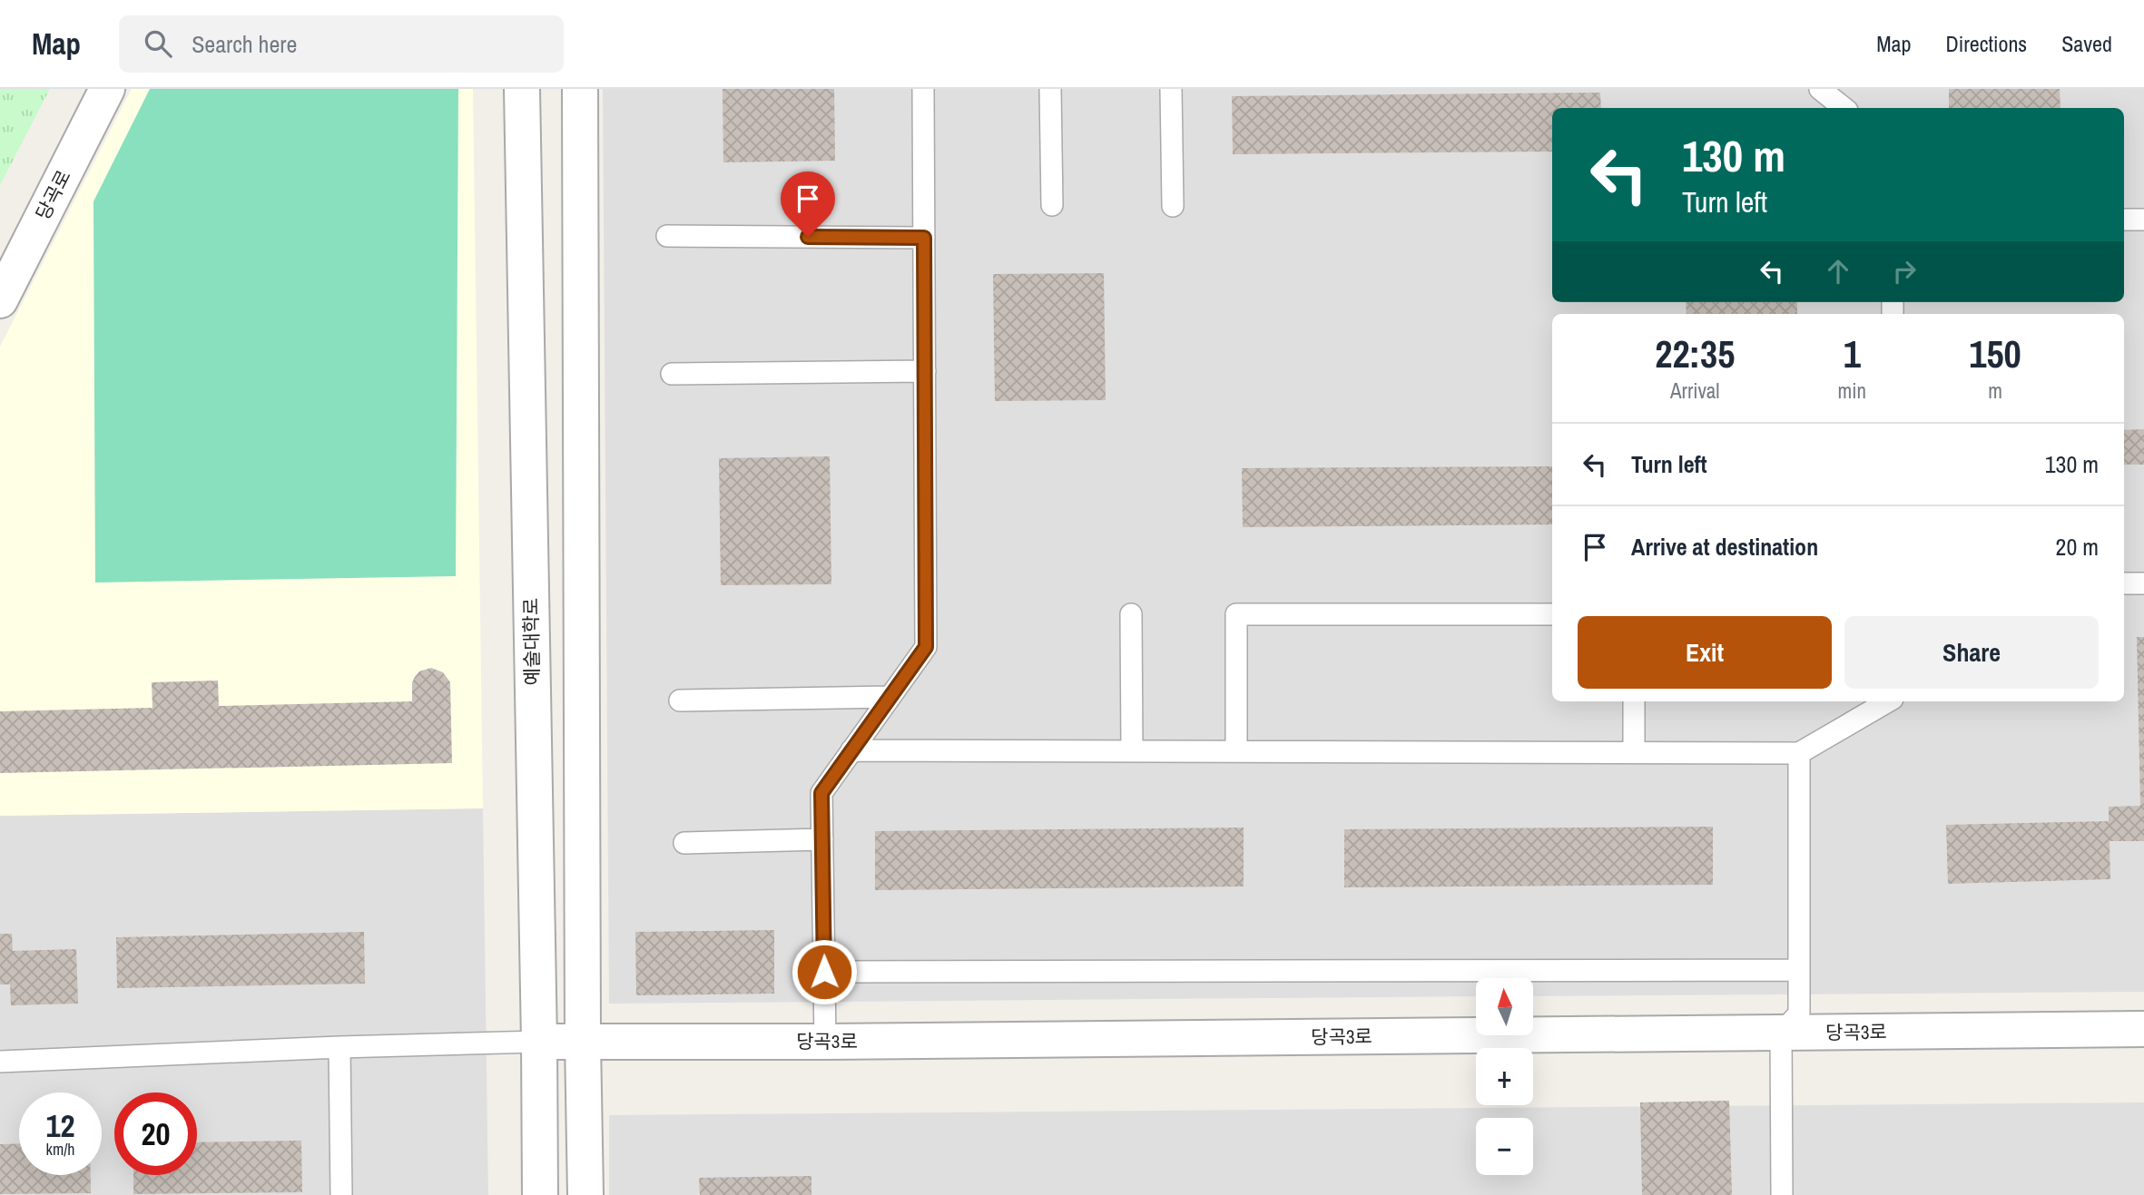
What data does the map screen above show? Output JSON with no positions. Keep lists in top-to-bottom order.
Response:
{
  "streets": {
    "street": ["당곡로", "예술대학로", "당곡3로"]
  },
  "crossings": [
    ["예술대학로", "당곡3로"]
  ],
  "north": "top",
  "page": {
    "header": "Map",
    "search": "Search here",
    "nav": ["Map", "Directions", "Saved"],
    "turn": ["130 m", "Turn left"],
    "eta": [
      "22:35",
      "Arrival",
      "1",
      "min",
      "150",
      "m"
    ],
    "list": [
      {
        "name": "Turn left",
        "value": "130 m"
      },
      {
        "name": "Arrive at destination",
        "value": "20 m"
      }
    ],
    "buttons": ["Exit", "Share"],
    "map_buttons": ["+", "−"],
    "speed": "12 km/h",
    "limit": "20"
  }
}
